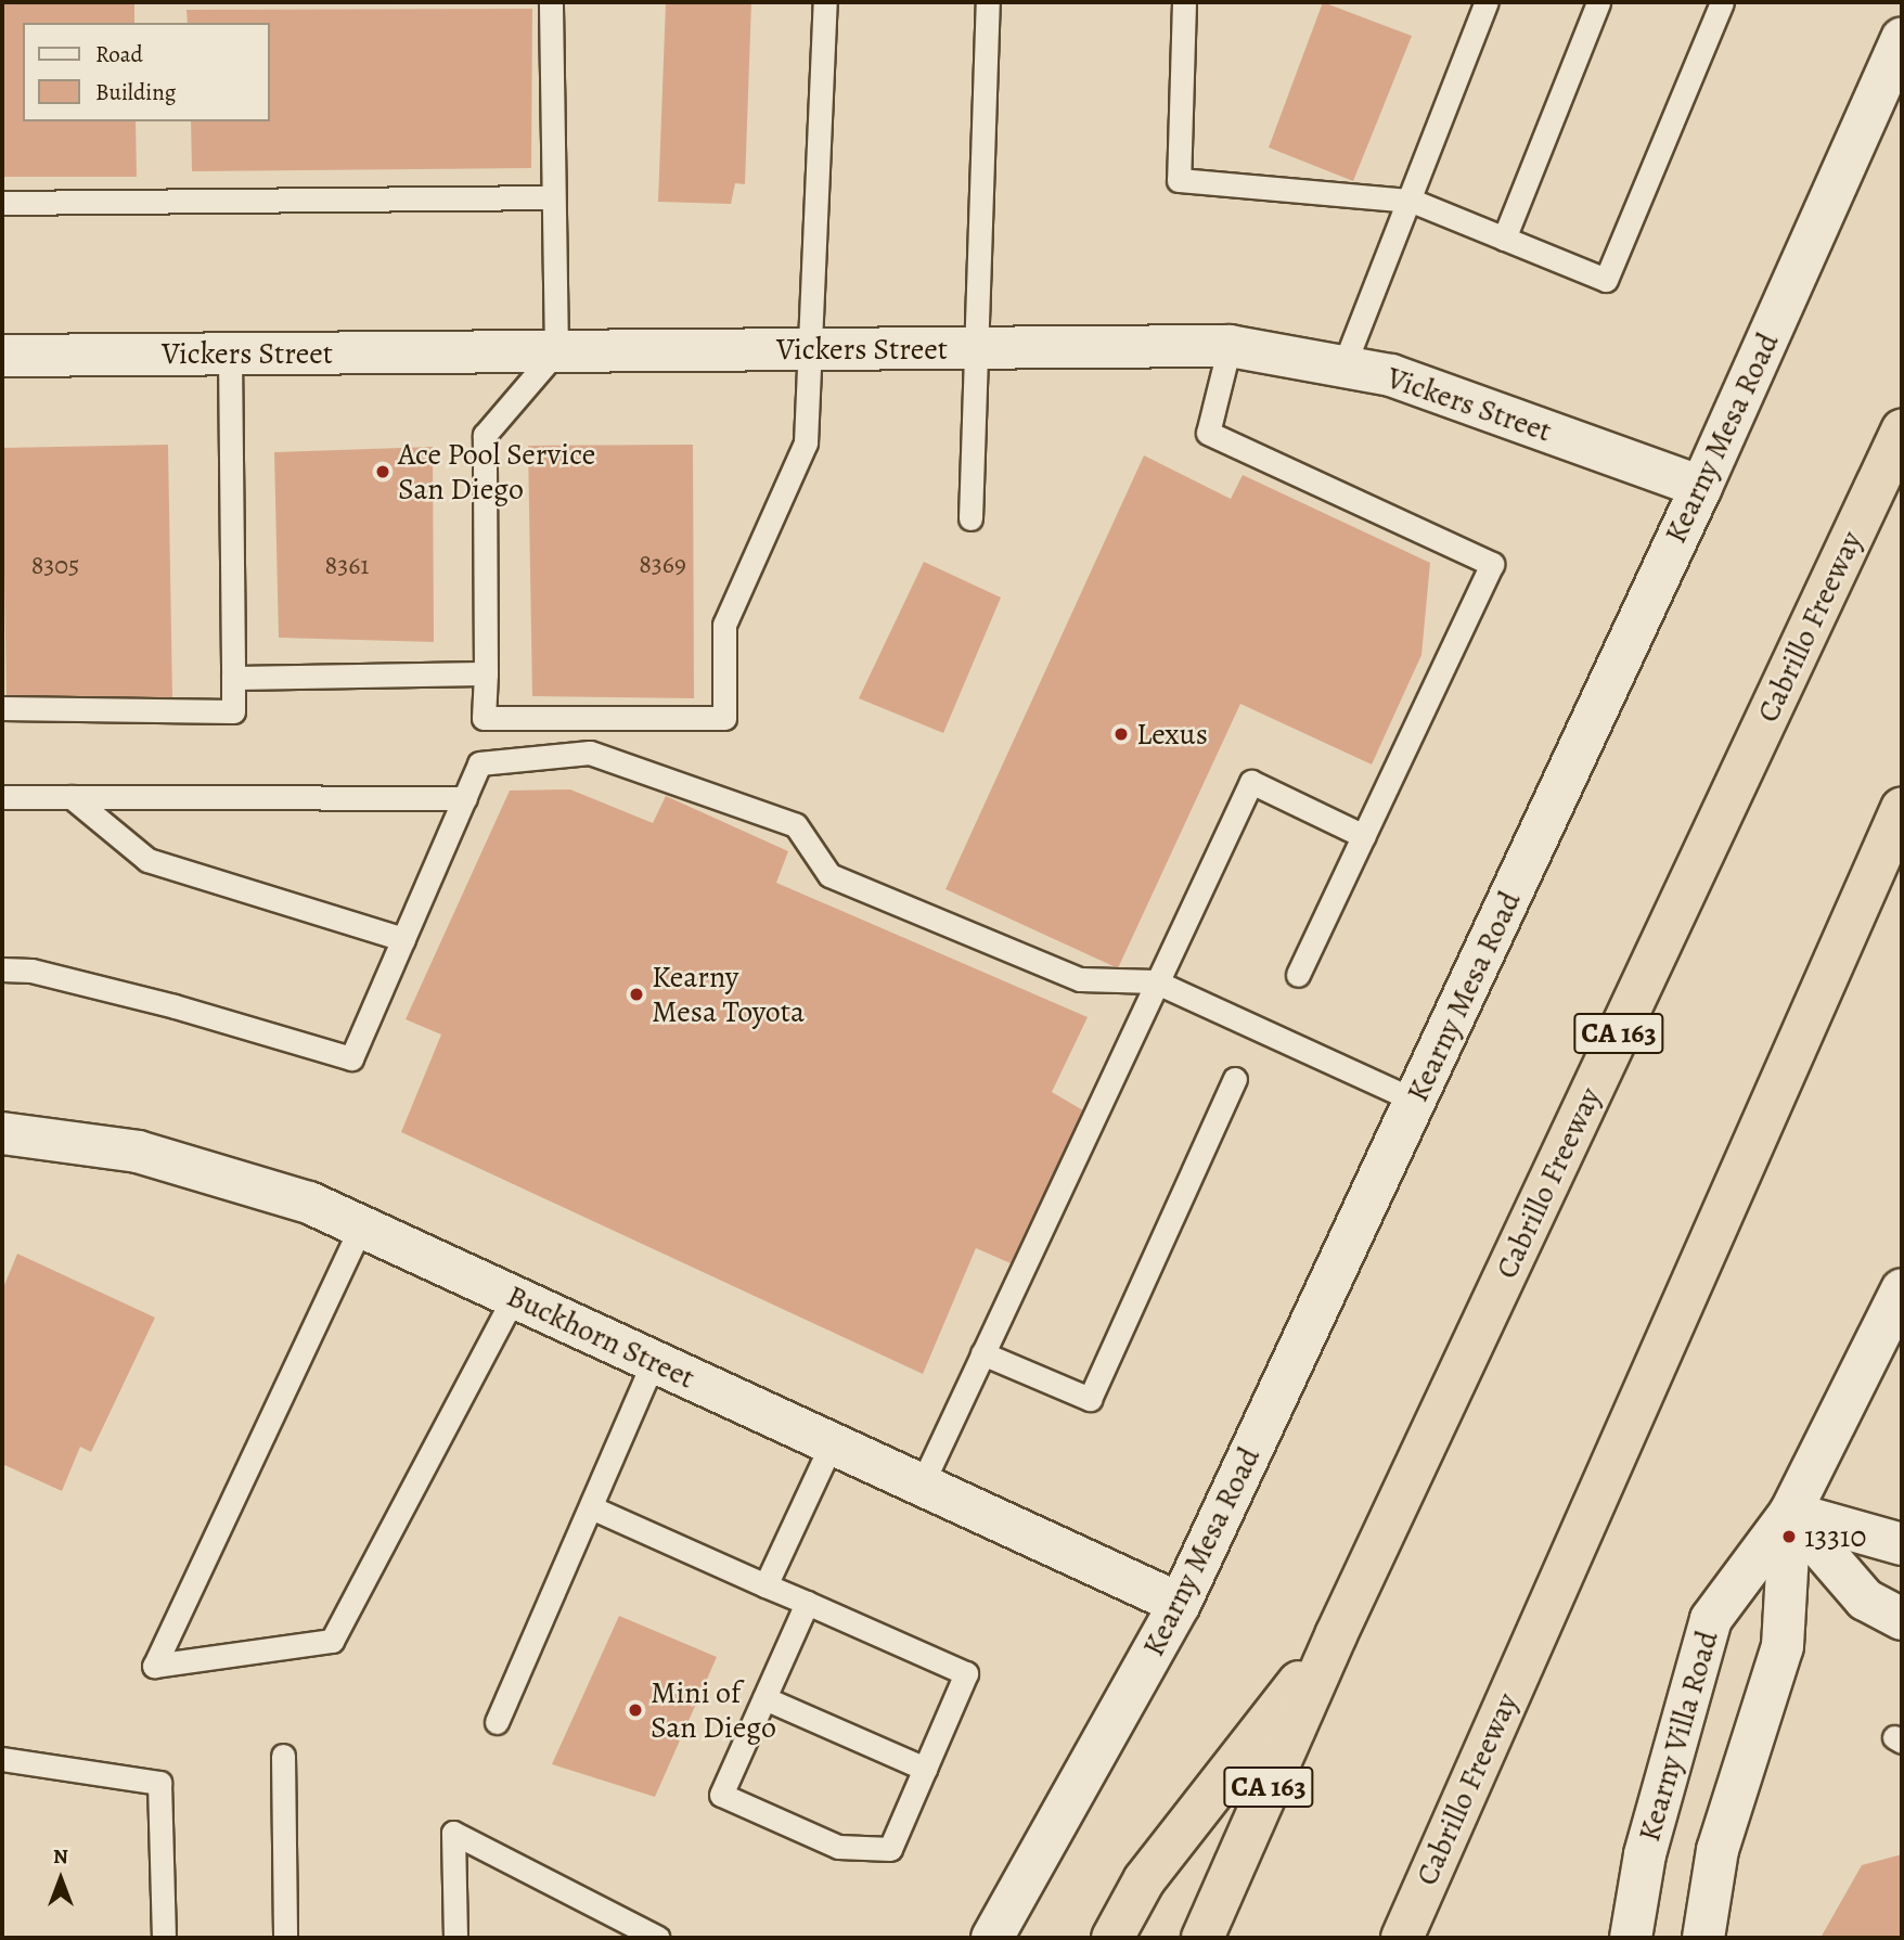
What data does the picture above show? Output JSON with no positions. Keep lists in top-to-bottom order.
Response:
{
  "streets": {
    "highway": ["Cabrillo Freeway", "CA 163"],
    "street": [
      "Vickers Street",
      "Kearny Mesa Road",
      "Buckhorn Street",
      "Kearny Villa Road"
    ]
  },
  "crossings": [
    ["Vickers Street", "Kearny Mesa Road"],
    ["Kearny Mesa Road", "Buckhorn Street"]
  ],
  "places": [
    "Ace Pool Service San Diego",
    "Lexus",
    "Kearny Mesa Toyota",
    "13310",
    "Mini of San Diego"
  ],
  "house_numbers": ["8369", "8305", "8361"],
  "legend": ["Road", "Building"],
  "north": "top"
}
